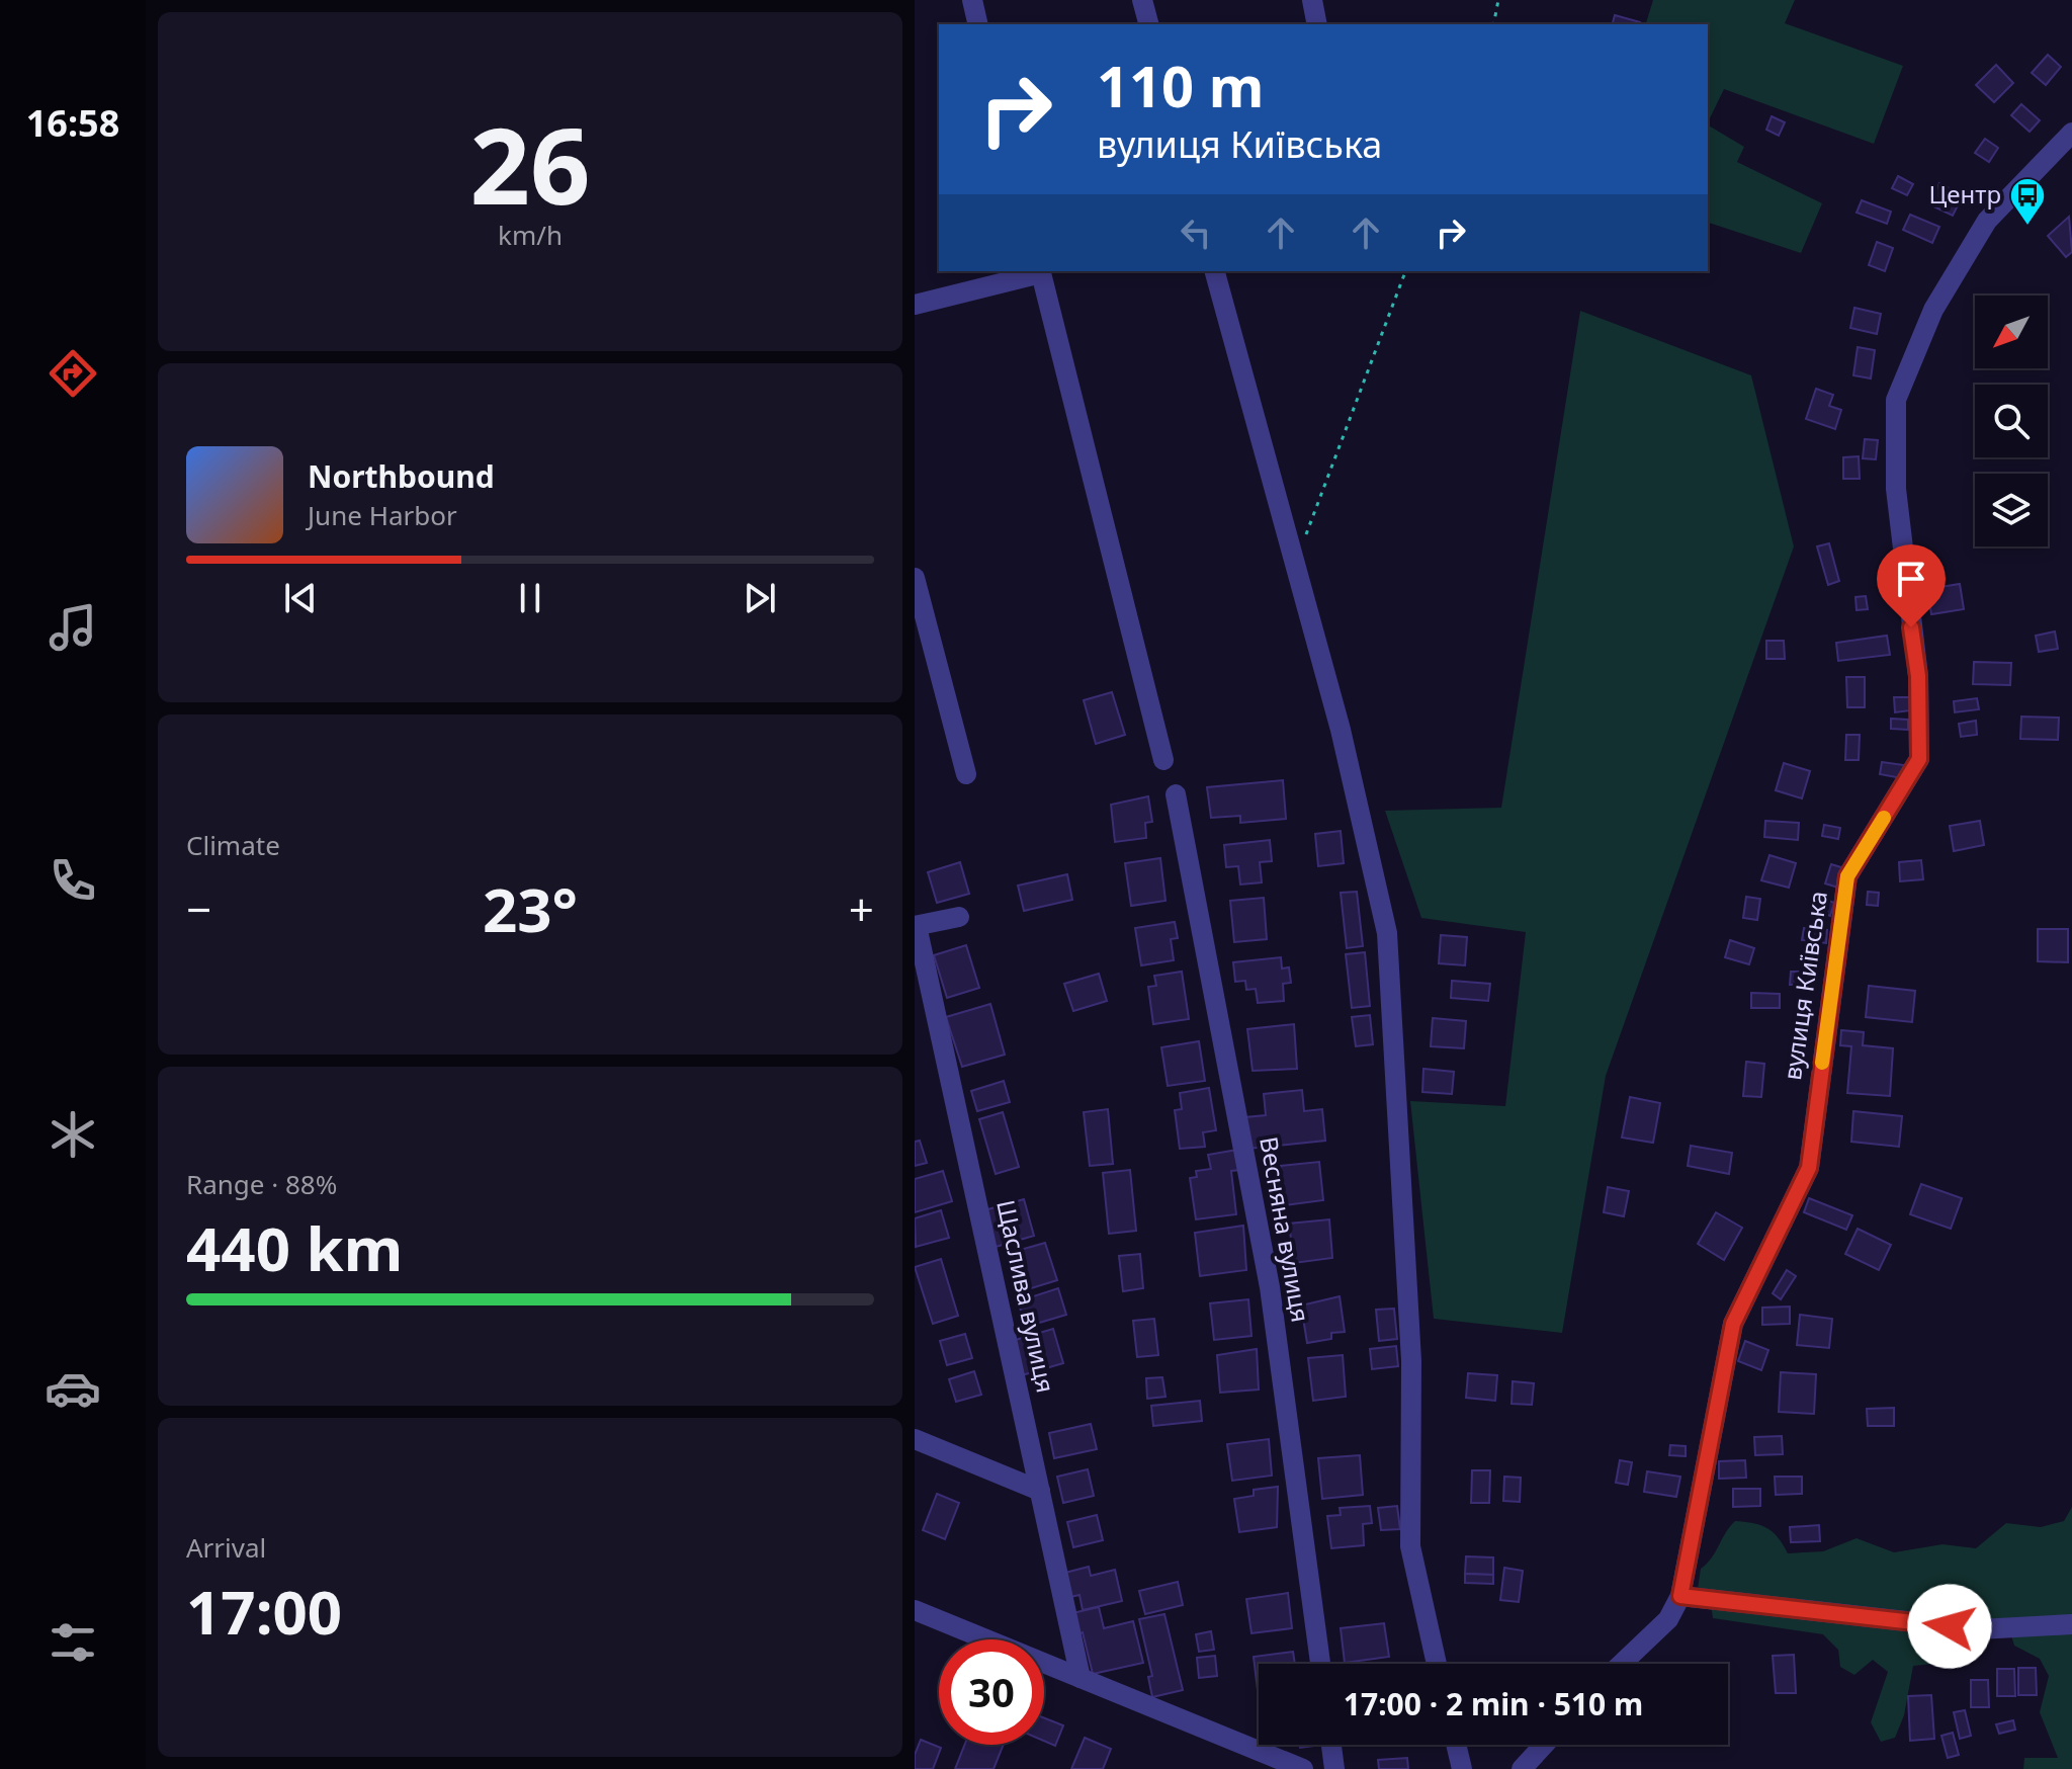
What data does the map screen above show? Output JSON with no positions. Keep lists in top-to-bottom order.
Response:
{
  "streets": {
    "street": ["вулиця Київська", "Весняна вулиця", "Щаслива вулиця"]
  },
  "places": {
    "bus stop": ["Центр"]
  },
  "north": "bottom left",
  "page": {
    "tabs": "16:58",
    "tile": [
      ["26", "km/h"],
      "Climate",
      ["Range · 88%", "440 km"],
      ["Arrival", "17:00"]
    ],
    "turn": ["110 m", "вулиця Київська"],
    "song": ["Northbound", "June Harbor"],
    "heat": ["−", "23°", "+"],
    "limit": "30",
    "trip": "17:00 · 2 min · 510 m"
  }
}
